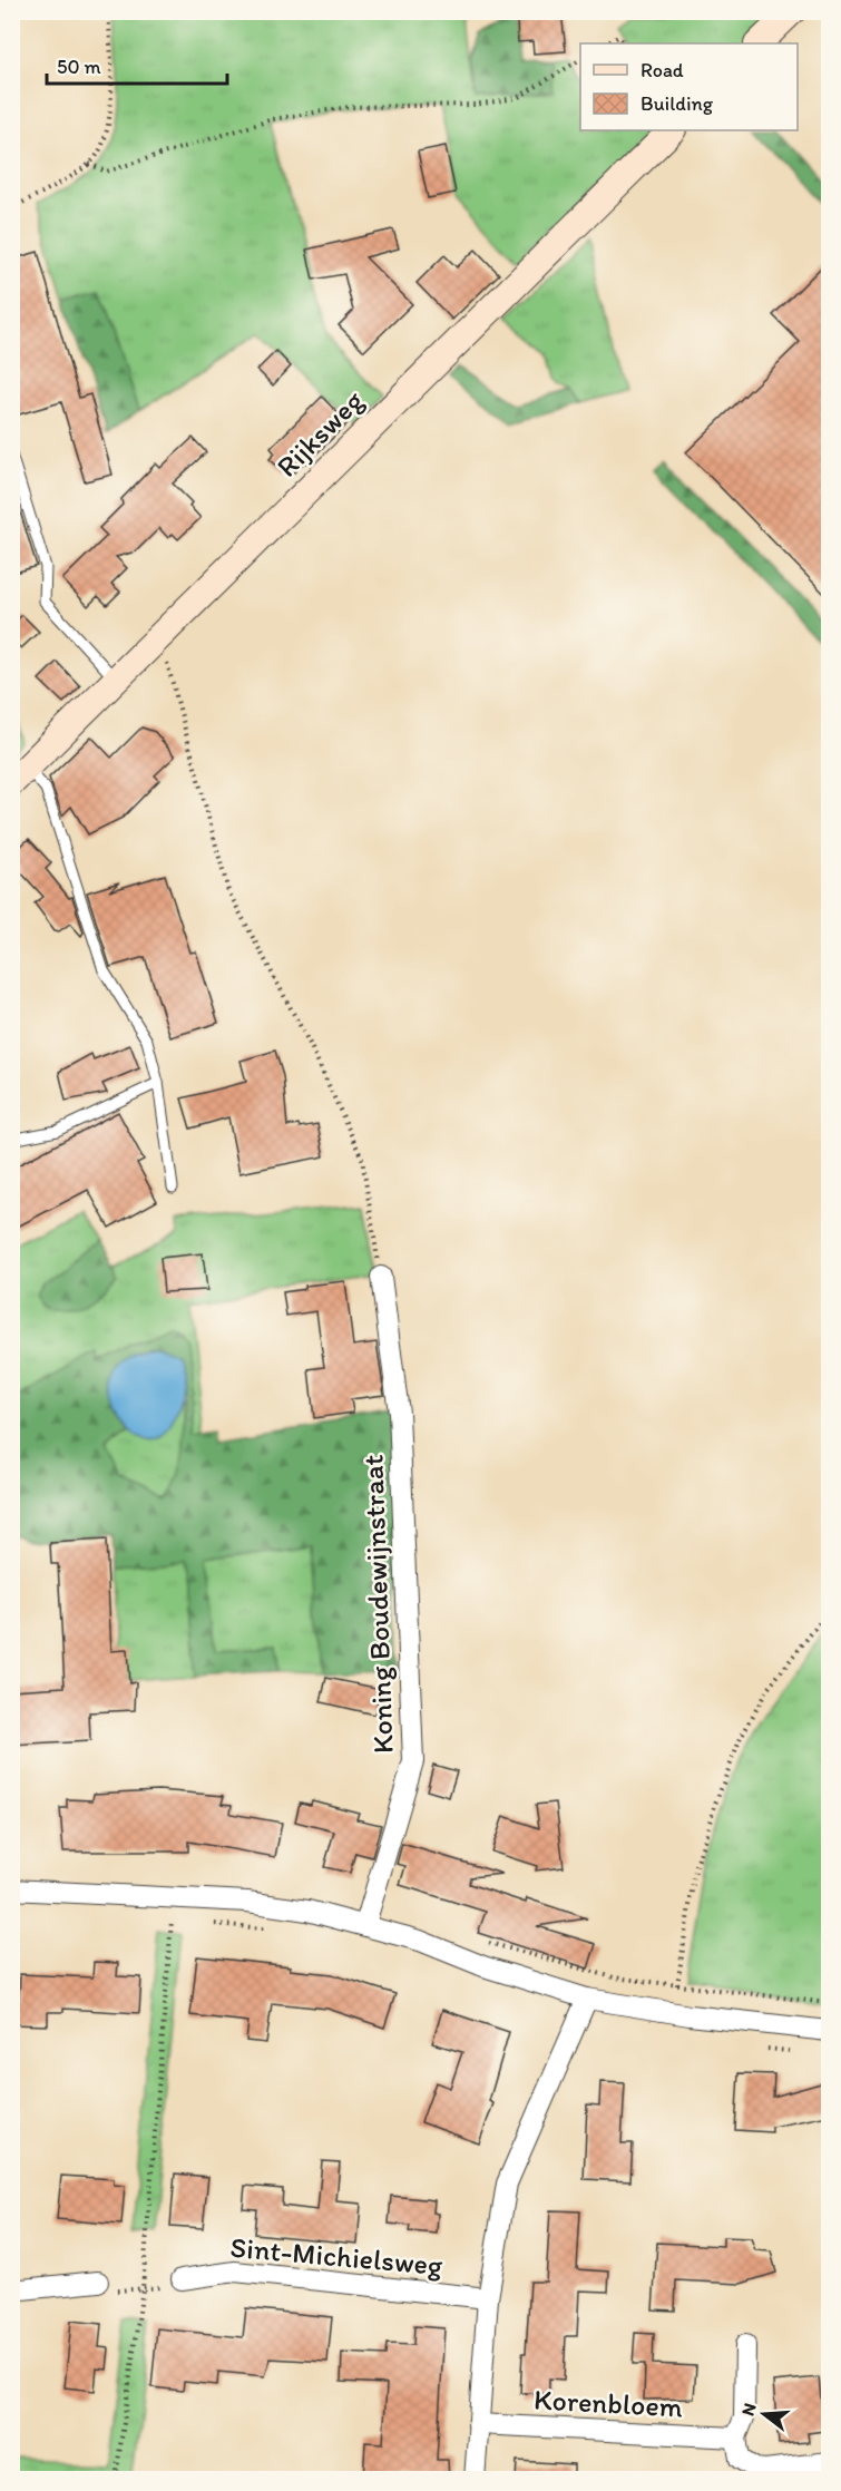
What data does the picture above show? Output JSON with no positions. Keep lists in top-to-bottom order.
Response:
{
  "streets": {
    "main road": ["Rijksweg"],
    "street": ["Koning Boudewijnstraat", "Sint-Michielsweg", "Korenbloem"]
  },
  "legend": ["Road", "Building"],
  "scale_bar": "50 m",
  "north": "left"
}
